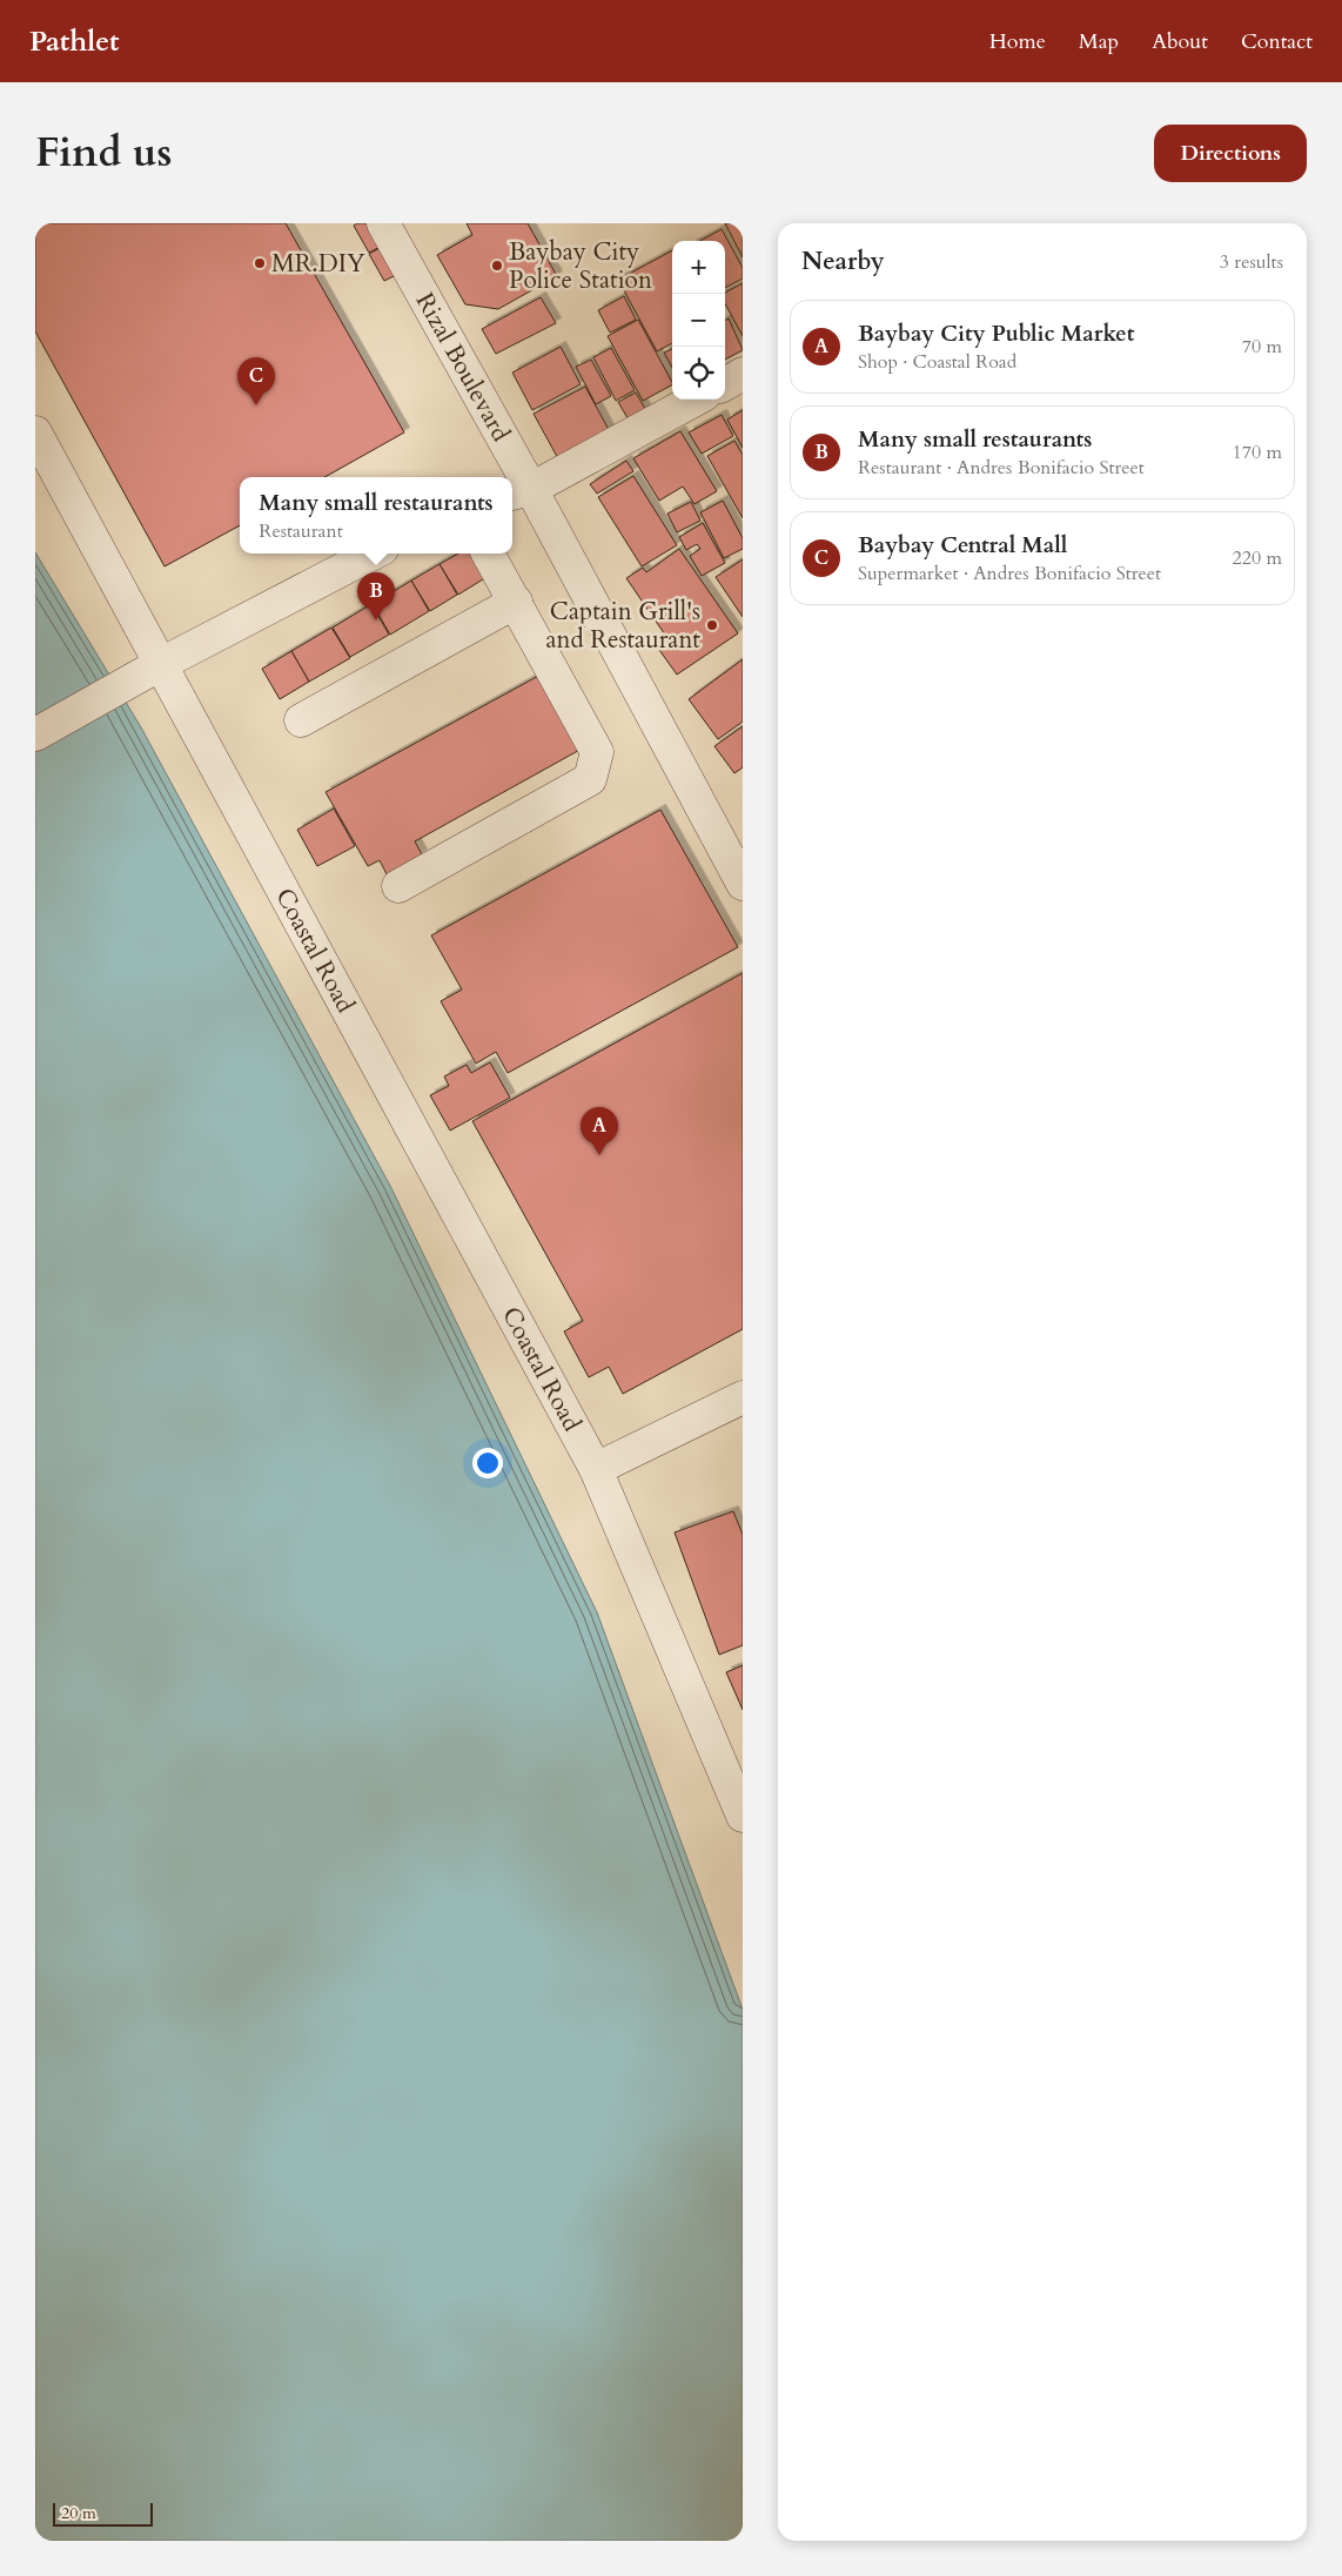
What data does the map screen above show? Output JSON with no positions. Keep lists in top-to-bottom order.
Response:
{
  "streets": {
    "street": ["Rizal Boulevard", "Coastal Road"]
  },
  "places": ["MR.DIY", "Baybay City Police Station", "Captain Grill's and Restaurant"],
  "scale_bar": "20 m",
  "page": {
    "header": "Pathlet",
    "nav": [
      "Home",
      "Map",
      "About",
      "Contact"
    ],
    "title": "Find us",
    "buttons": "Directions",
    "heading": ["Nearby", "3 results"],
    "map_buttons": ["+", "−"],
    "list": [
      {
        "mark": "A",
        "name": "Baybay City Public Market",
        "note": "Shop · Coastal Road",
        "value": "70 m"
      },
      {
        "mark": "B",
        "name": "Many small restaurants",
        "note": "Restaurant · Andres Bonifacio Street",
        "value": "170 m"
      },
      {
        "mark": "C",
        "name": "Baybay Central Mall",
        "note": "Supermarket · Andres Bonifacio Street",
        "value": "220 m"
      }
    ],
    "pins": ["C", "B", "A"],
    "popup": ["Many small restaurants", "Restaurant"],
    "scale": "20 m"
  }
}
